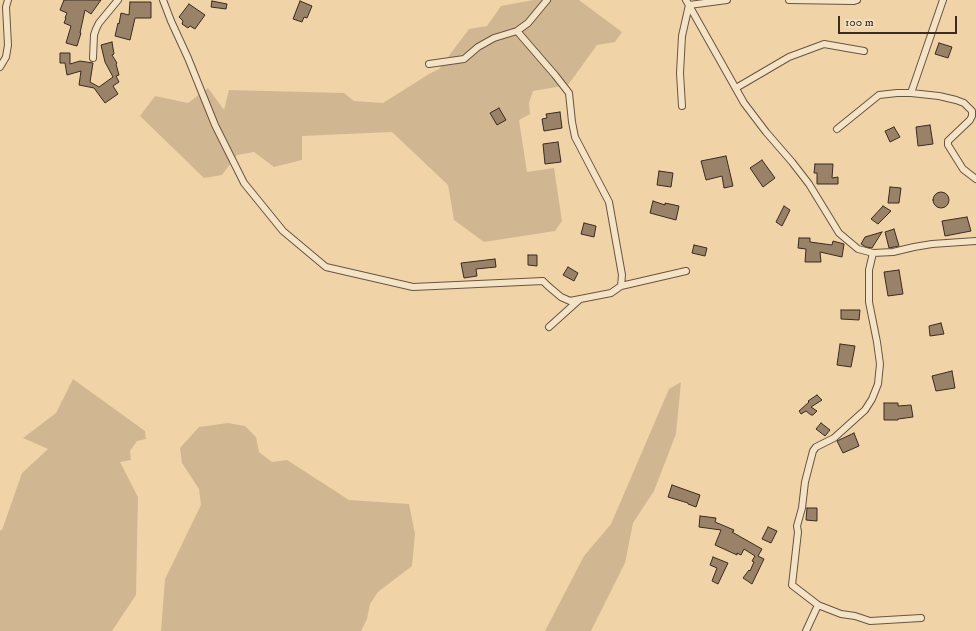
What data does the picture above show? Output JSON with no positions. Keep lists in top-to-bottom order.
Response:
{
  "scale_bar": "100 m"
}
